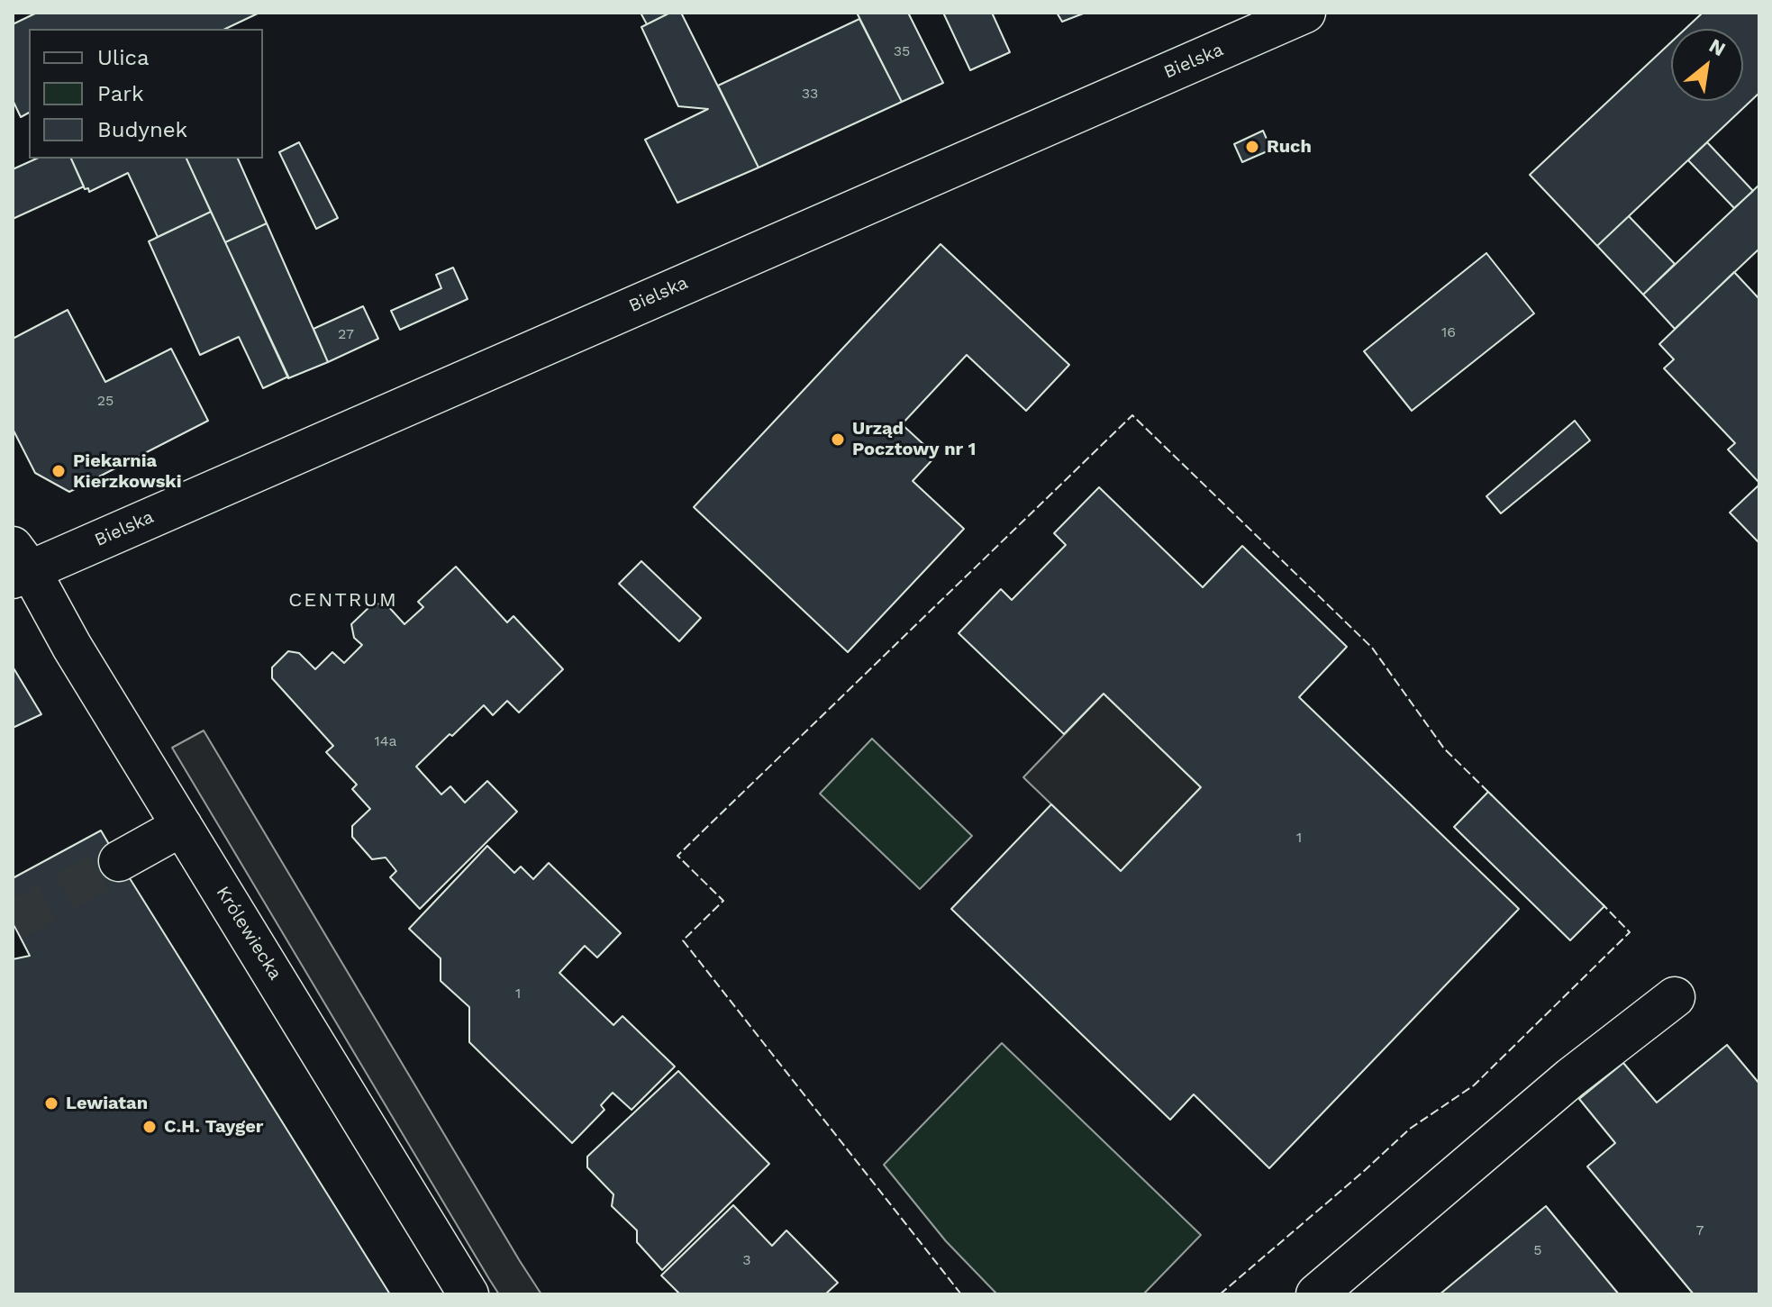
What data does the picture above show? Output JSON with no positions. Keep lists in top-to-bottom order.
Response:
{
  "streets": {
    "street": ["Bielska", "Królewiecka"]
  },
  "crossings": [
    ["Bielska", "Królewiecka"]
  ],
  "districts": ["CENTRUM"],
  "places": [
    "Ruch",
    "Urząd Pocztowy nr 1",
    "Piekarnia Kierzkowski",
    "Lewiatan",
    "C.H. Tayger"
  ],
  "house_numbers": [
    "35",
    "33",
    "16",
    "27",
    "25",
    "14a",
    "1",
    "1",
    "7",
    "5",
    "3"
  ],
  "legend": ["Ulica", "Park", "Budynek"],
  "north": "top right"
}
